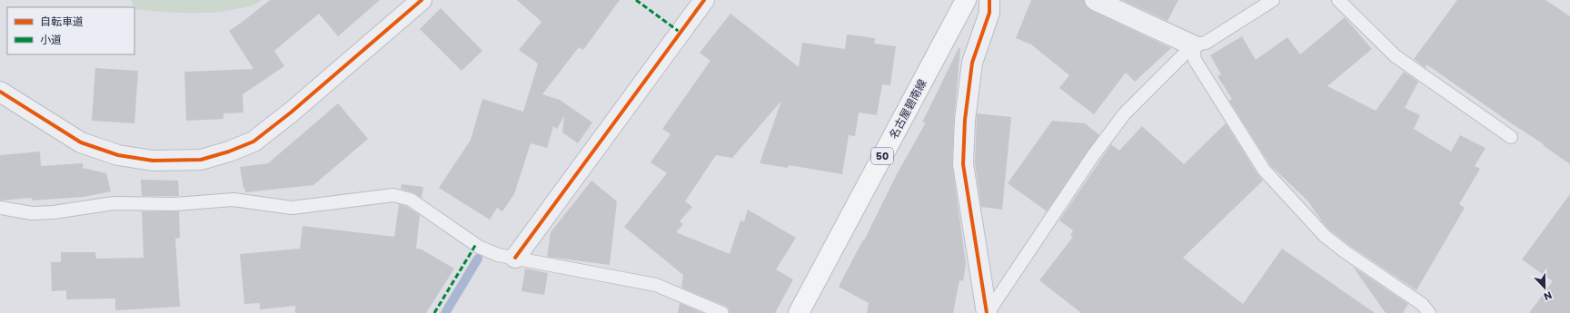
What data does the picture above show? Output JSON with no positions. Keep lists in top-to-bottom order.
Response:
{
  "streets": {
    "main road": ["名古屋碧南線", "50"]
  },
  "legend": ["自転車道", "小道"],
  "north": "bottom"
}
